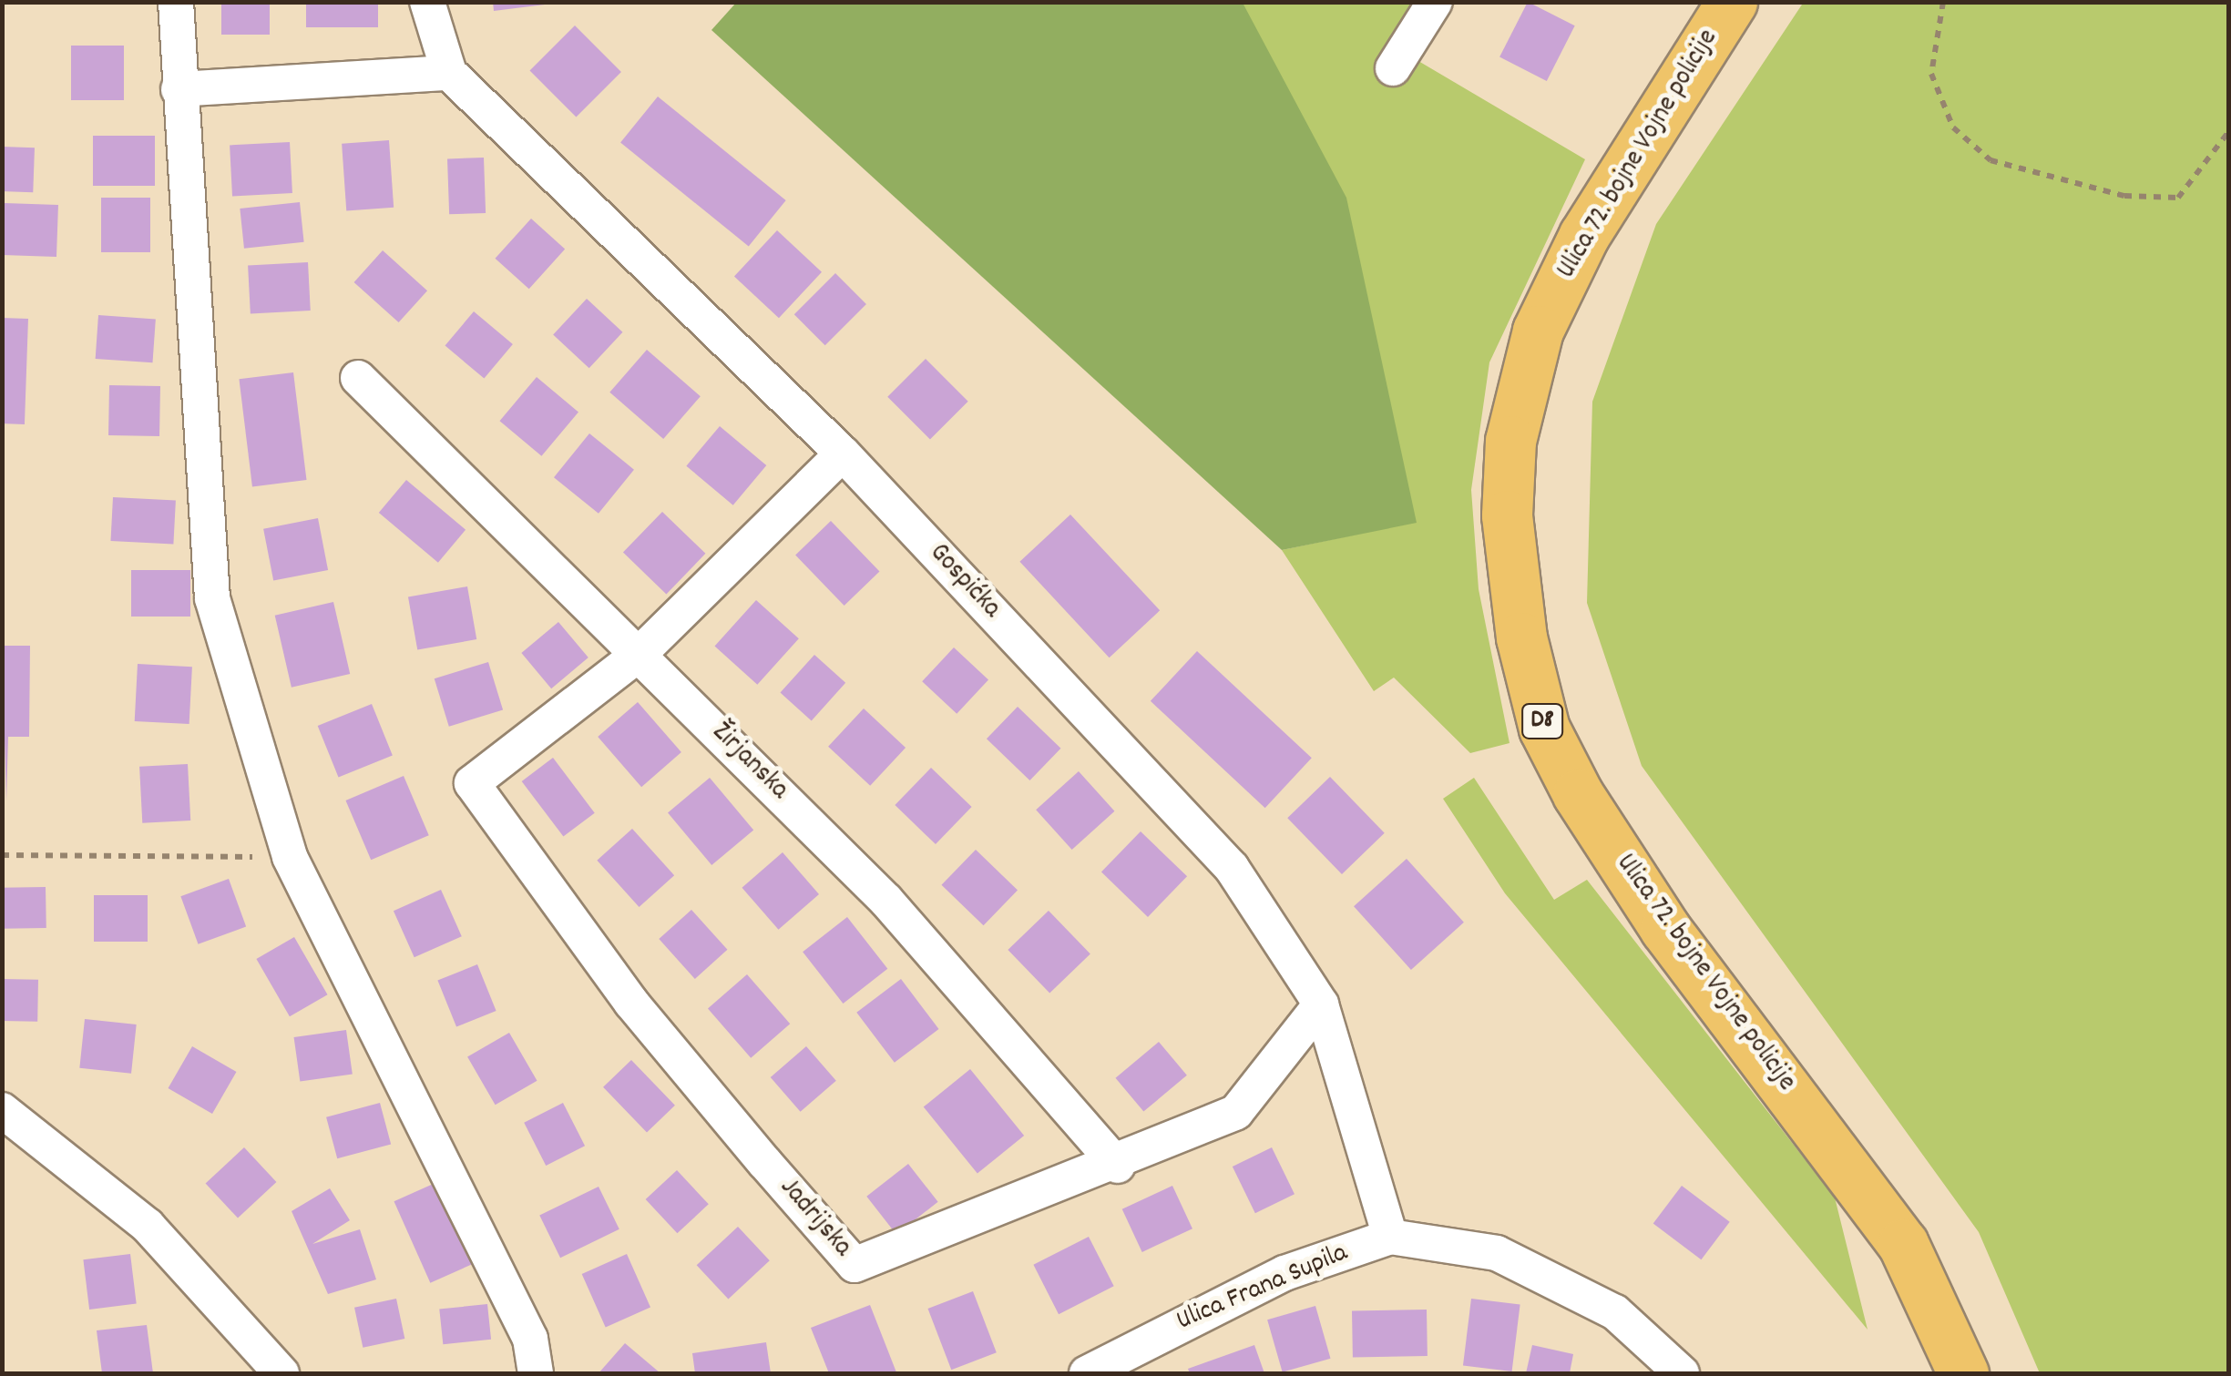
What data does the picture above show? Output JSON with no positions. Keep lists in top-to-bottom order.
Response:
{
  "streets": {
    "main road": ["Ulica 72. bojne Vojne policije", "D8"],
    "street": [
      "Gospićka",
      "Žirjanska",
      "Jadrijska",
      "Ulica Frana Supila"
    ]
  },
  "crossings": [
    ["Gospićka", "Jadrijska"],
    ["Gospićka", "Ulica Frana Supila"],
    ["Žirjanska", "Jadrijska"]
  ]
}
